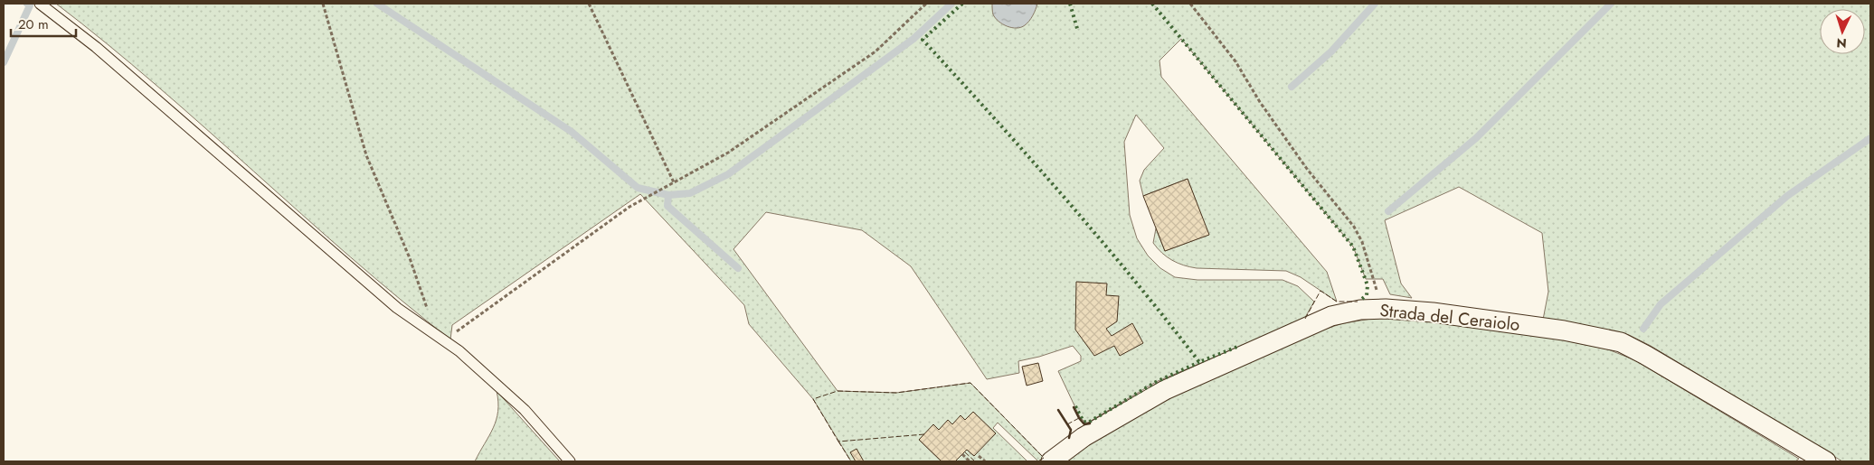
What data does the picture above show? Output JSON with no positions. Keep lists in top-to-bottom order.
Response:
{
  "streets": {
    "street": ["Strada del Ceraiolo"]
  },
  "scale_bar": "20 m",
  "north": "bottom"
}
